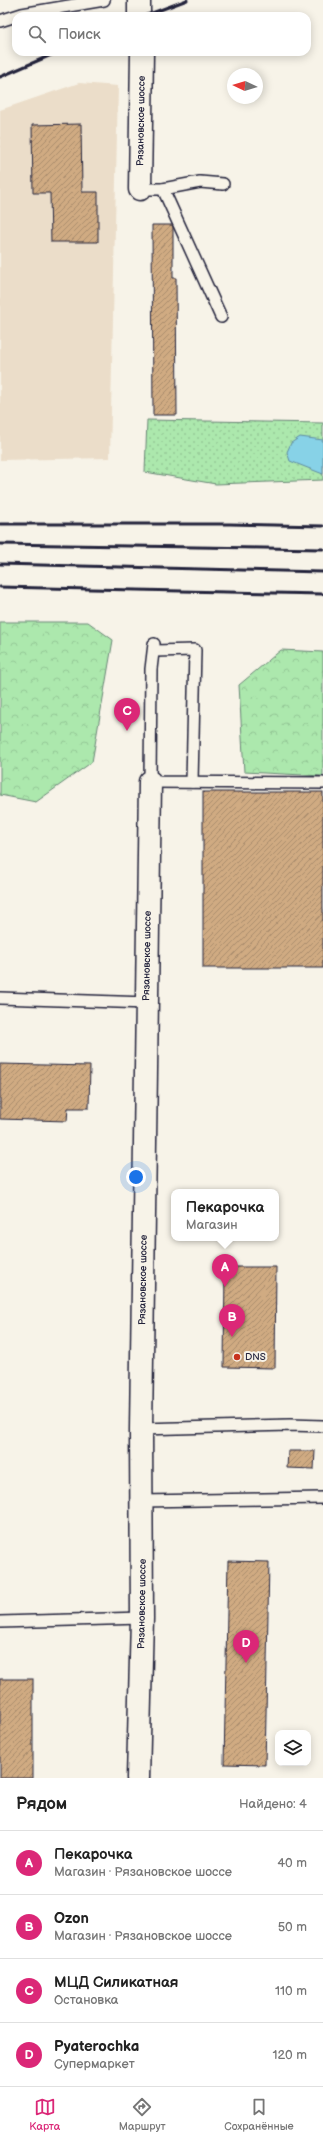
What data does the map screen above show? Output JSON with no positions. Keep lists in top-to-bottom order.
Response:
{
  "streets": {
    "street": ["Рязановское шоссе"]
  },
  "places": ["DNS"],
  "north": "left",
  "page": {
    "search": "Поиск",
    "pins": [
      "C",
      "A",
      "B",
      "D"
    ],
    "popup": ["Пекарочка", "Магазин"],
    "heading": ["Рядом", "Найдено: 4"],
    "list": [
      {
        "mark": "A",
        "name": "Пекарочка",
        "note": "Магазин · Рязановское шоссе",
        "value": "40 m"
      },
      {
        "mark": "B",
        "name": "Ozon",
        "note": "Магазин · Рязановское шоссе",
        "value": "50 m"
      },
      {
        "mark": "C",
        "name": "МЦД Силикатная",
        "note": "Остановка",
        "value": "110 m"
      },
      {
        "mark": "D",
        "name": "Pyaterochka",
        "note": "Супермаркет",
        "value": "120 m"
      }
    ],
    "nav": ["Карта", "Маршрут", "Сохранённые"]
  }
}
